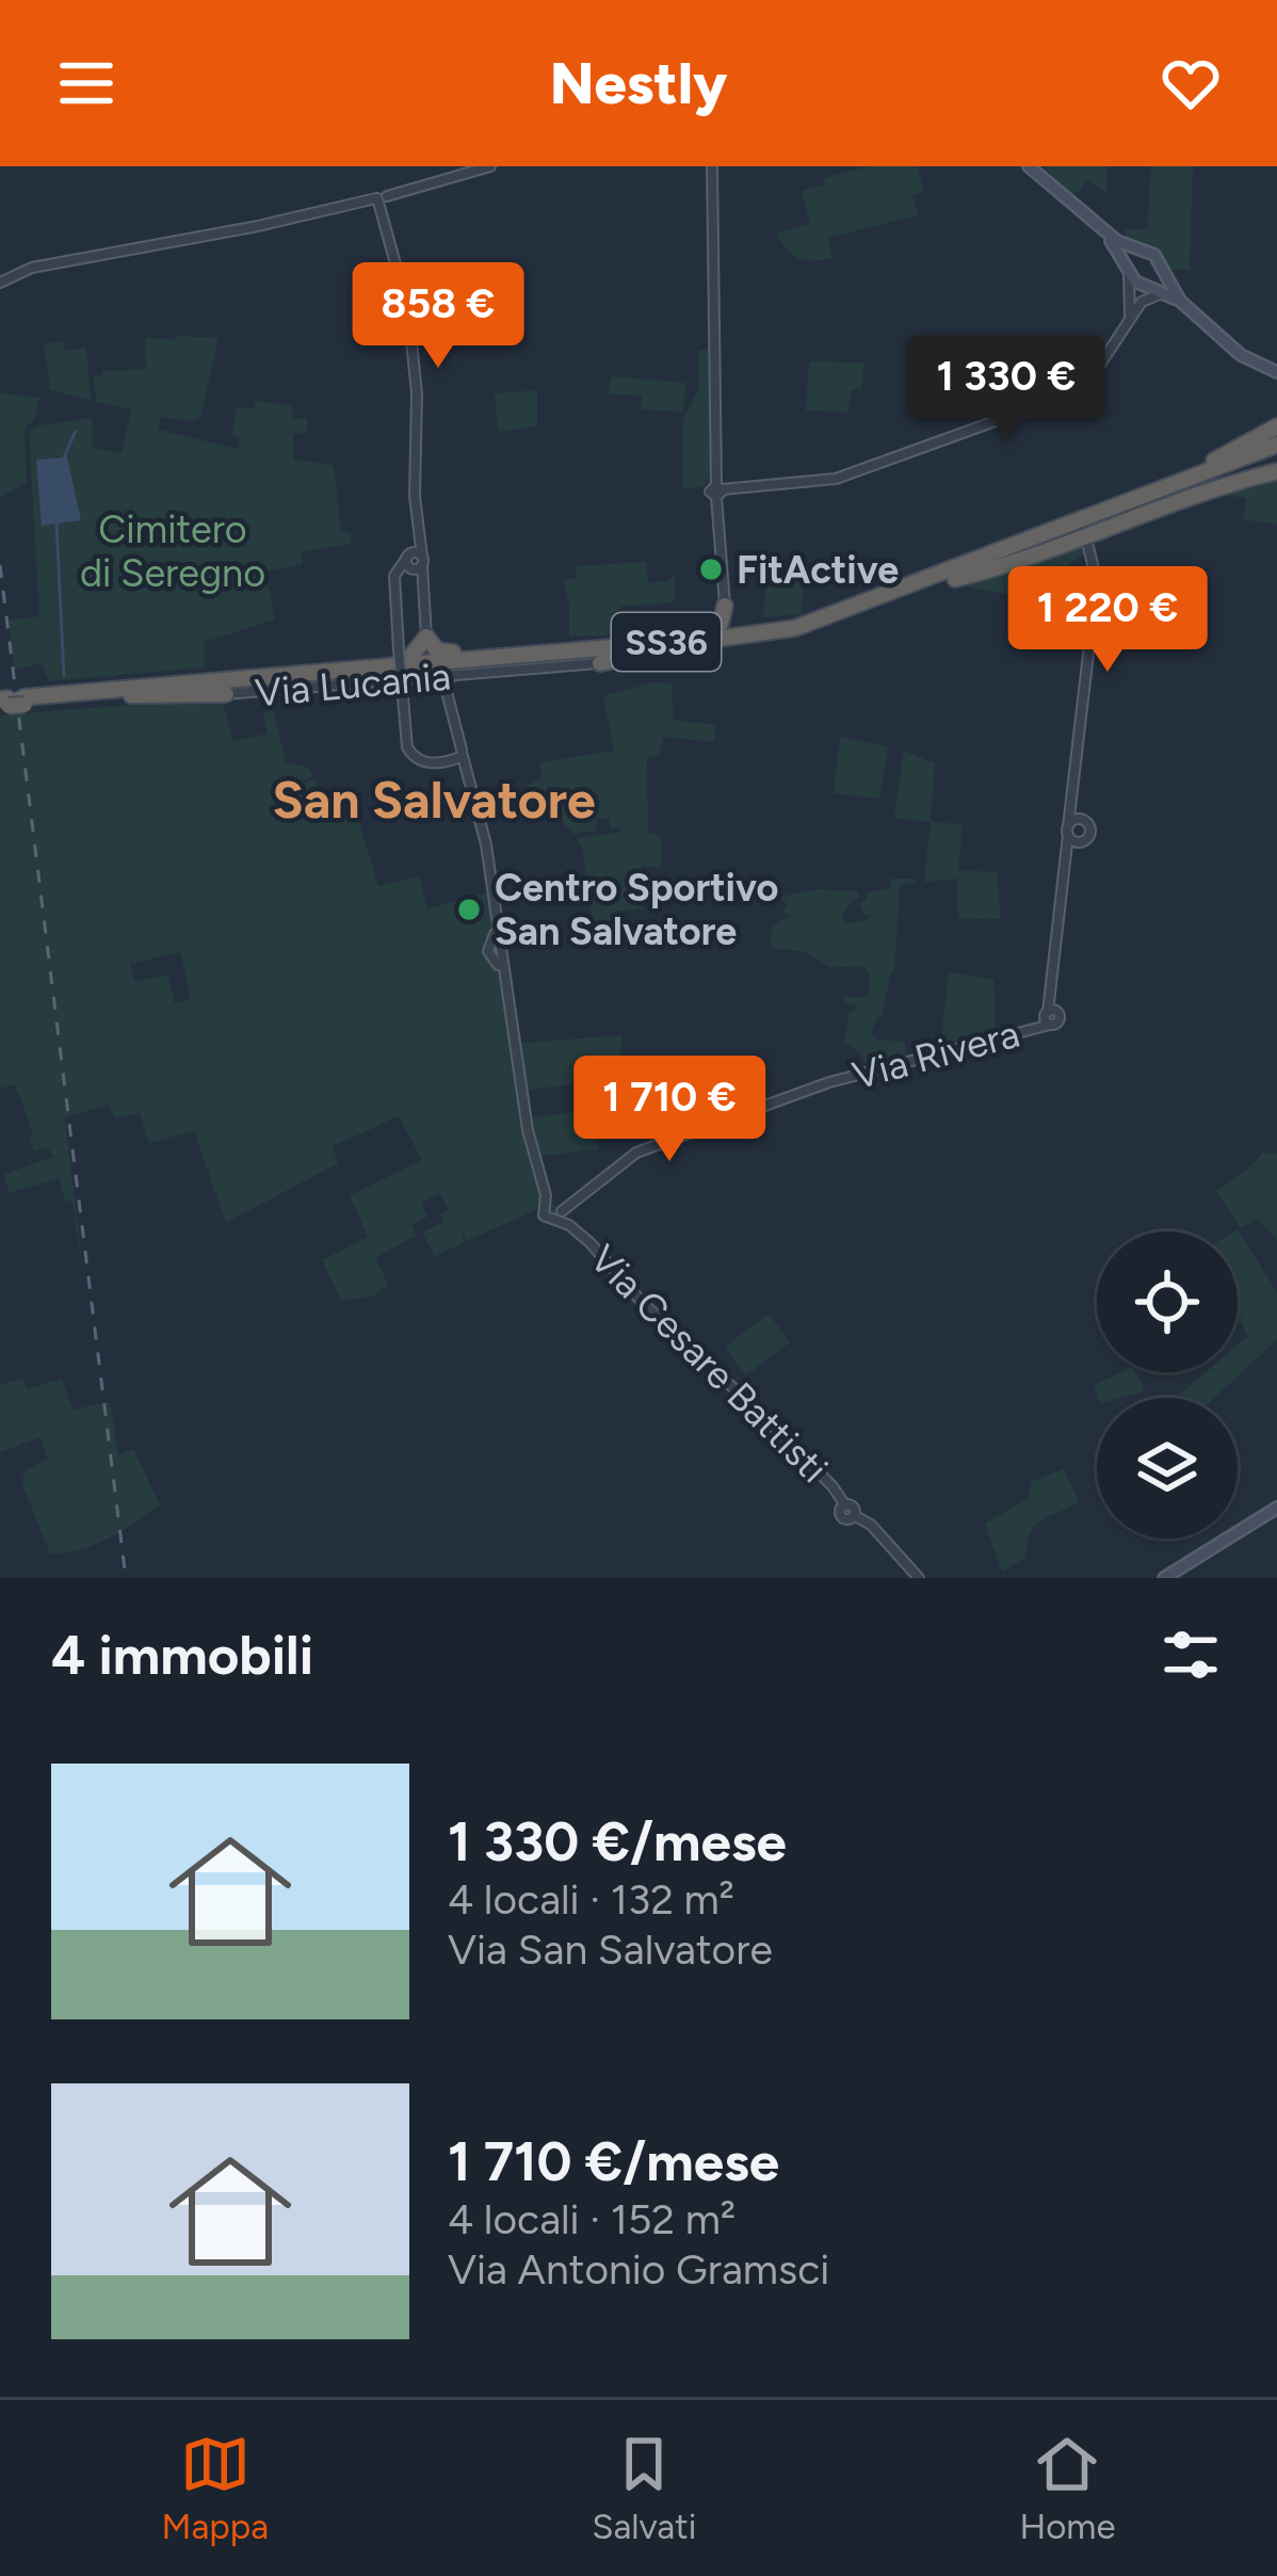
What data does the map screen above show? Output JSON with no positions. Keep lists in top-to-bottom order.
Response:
{
  "streets": {
    "highway": ["SS36"],
    "street": ["Via Lucania", "Via Rivera", "Via Cesare Battisti"]
  },
  "crossings": [
    ["Via Rivera", "Via Cesare Battisti"]
  ],
  "districts": ["San Salvatore"],
  "parks": ["Cimitero di Seregno"],
  "places": ["FitActive", "Centro Sportivo San Salvatore"],
  "page": {
    "header": "Nestly",
    "price": [
      "858 €",
      "1 330 €",
      "1 220 €",
      "1 710 €"
    ],
    "heading": "4 immobili",
    "list": [
      {
        "name": "1 330 €/mese",
        "note": "4 locali · 132 m² · Via San Salvatore"
      },
      {
        "name": "1 710 €/mese",
        "note": "4 locali · 152 m² · Via Antonio Gramsci"
      }
    ],
    "tabs": ["Mappa", "Salvati", "Home"]
  }
}
